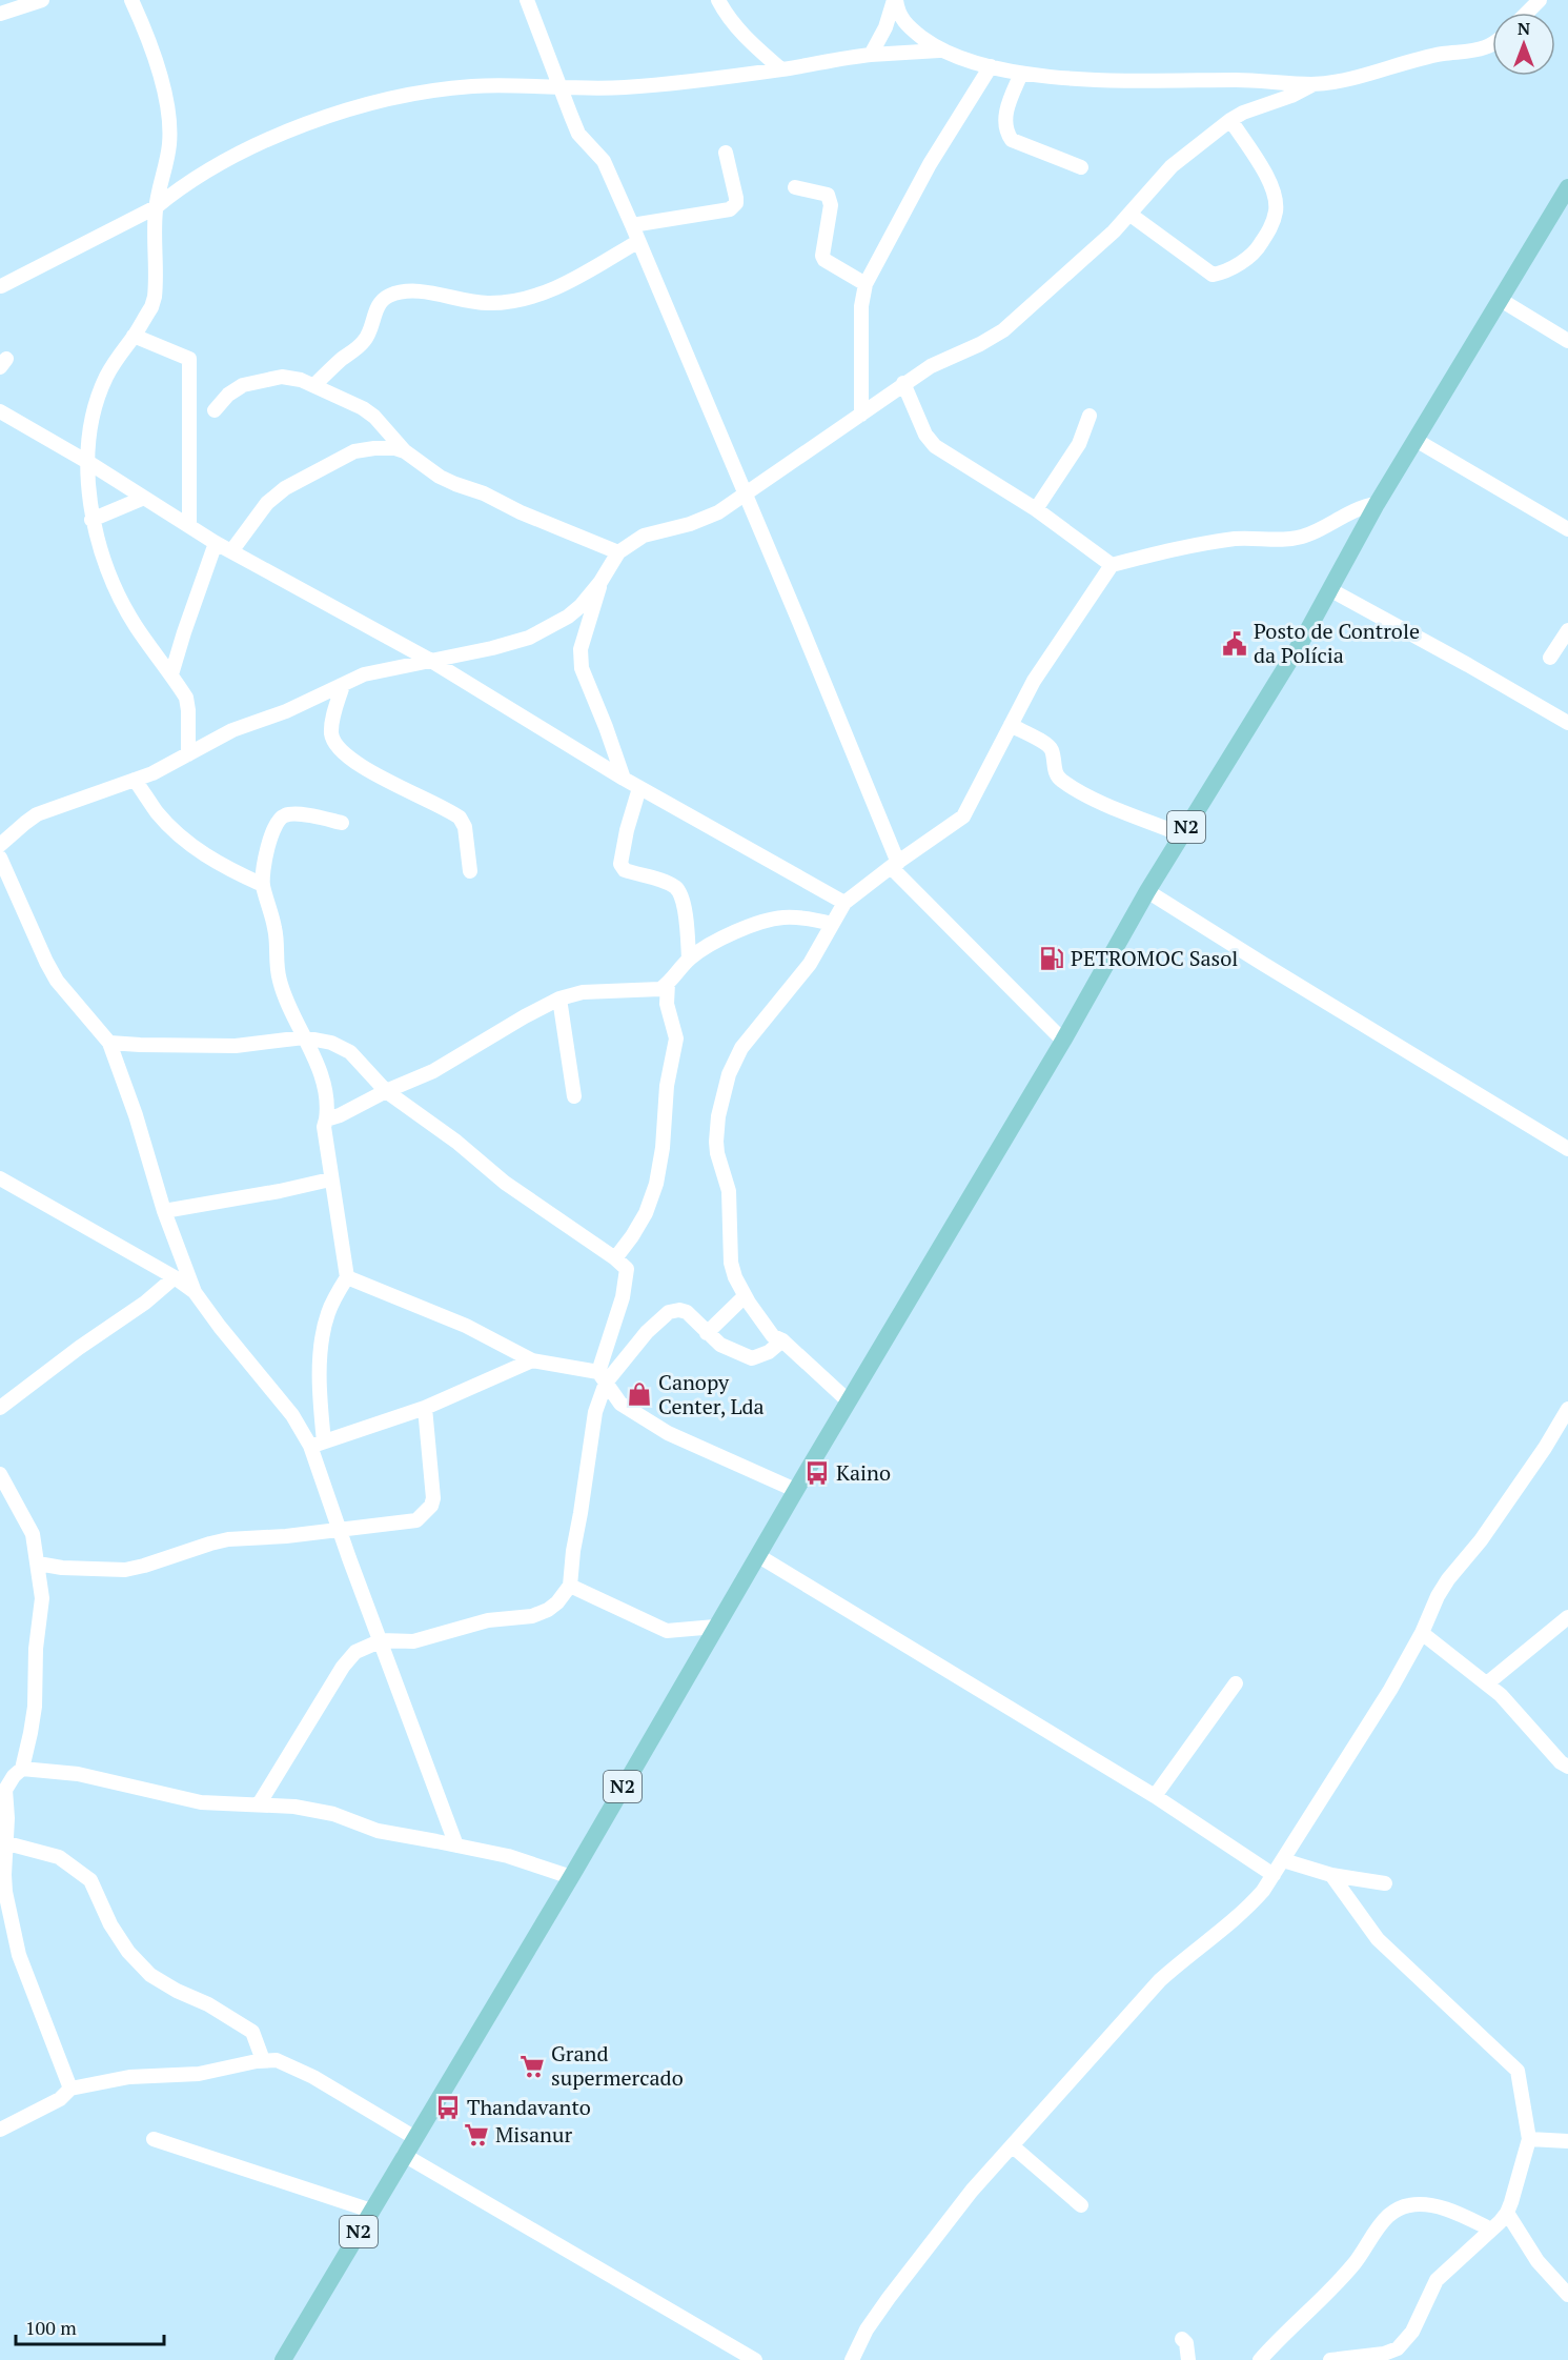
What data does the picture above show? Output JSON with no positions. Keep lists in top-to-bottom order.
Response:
{
  "streets": {
    "main road": ["N2"]
  },
  "places": {
    "public building": ["Posto de Controle da Polícia"],
    "fuel station": ["PETROMOC Sasol"],
    "shop": ["Canopy Center, Lda"],
    "bus stop": ["Kaino", "Thandavanto"],
    "supermarket": ["Grand supermercado", "Misanur"]
  },
  "scale_bar": "100 m",
  "north": "top"
}
